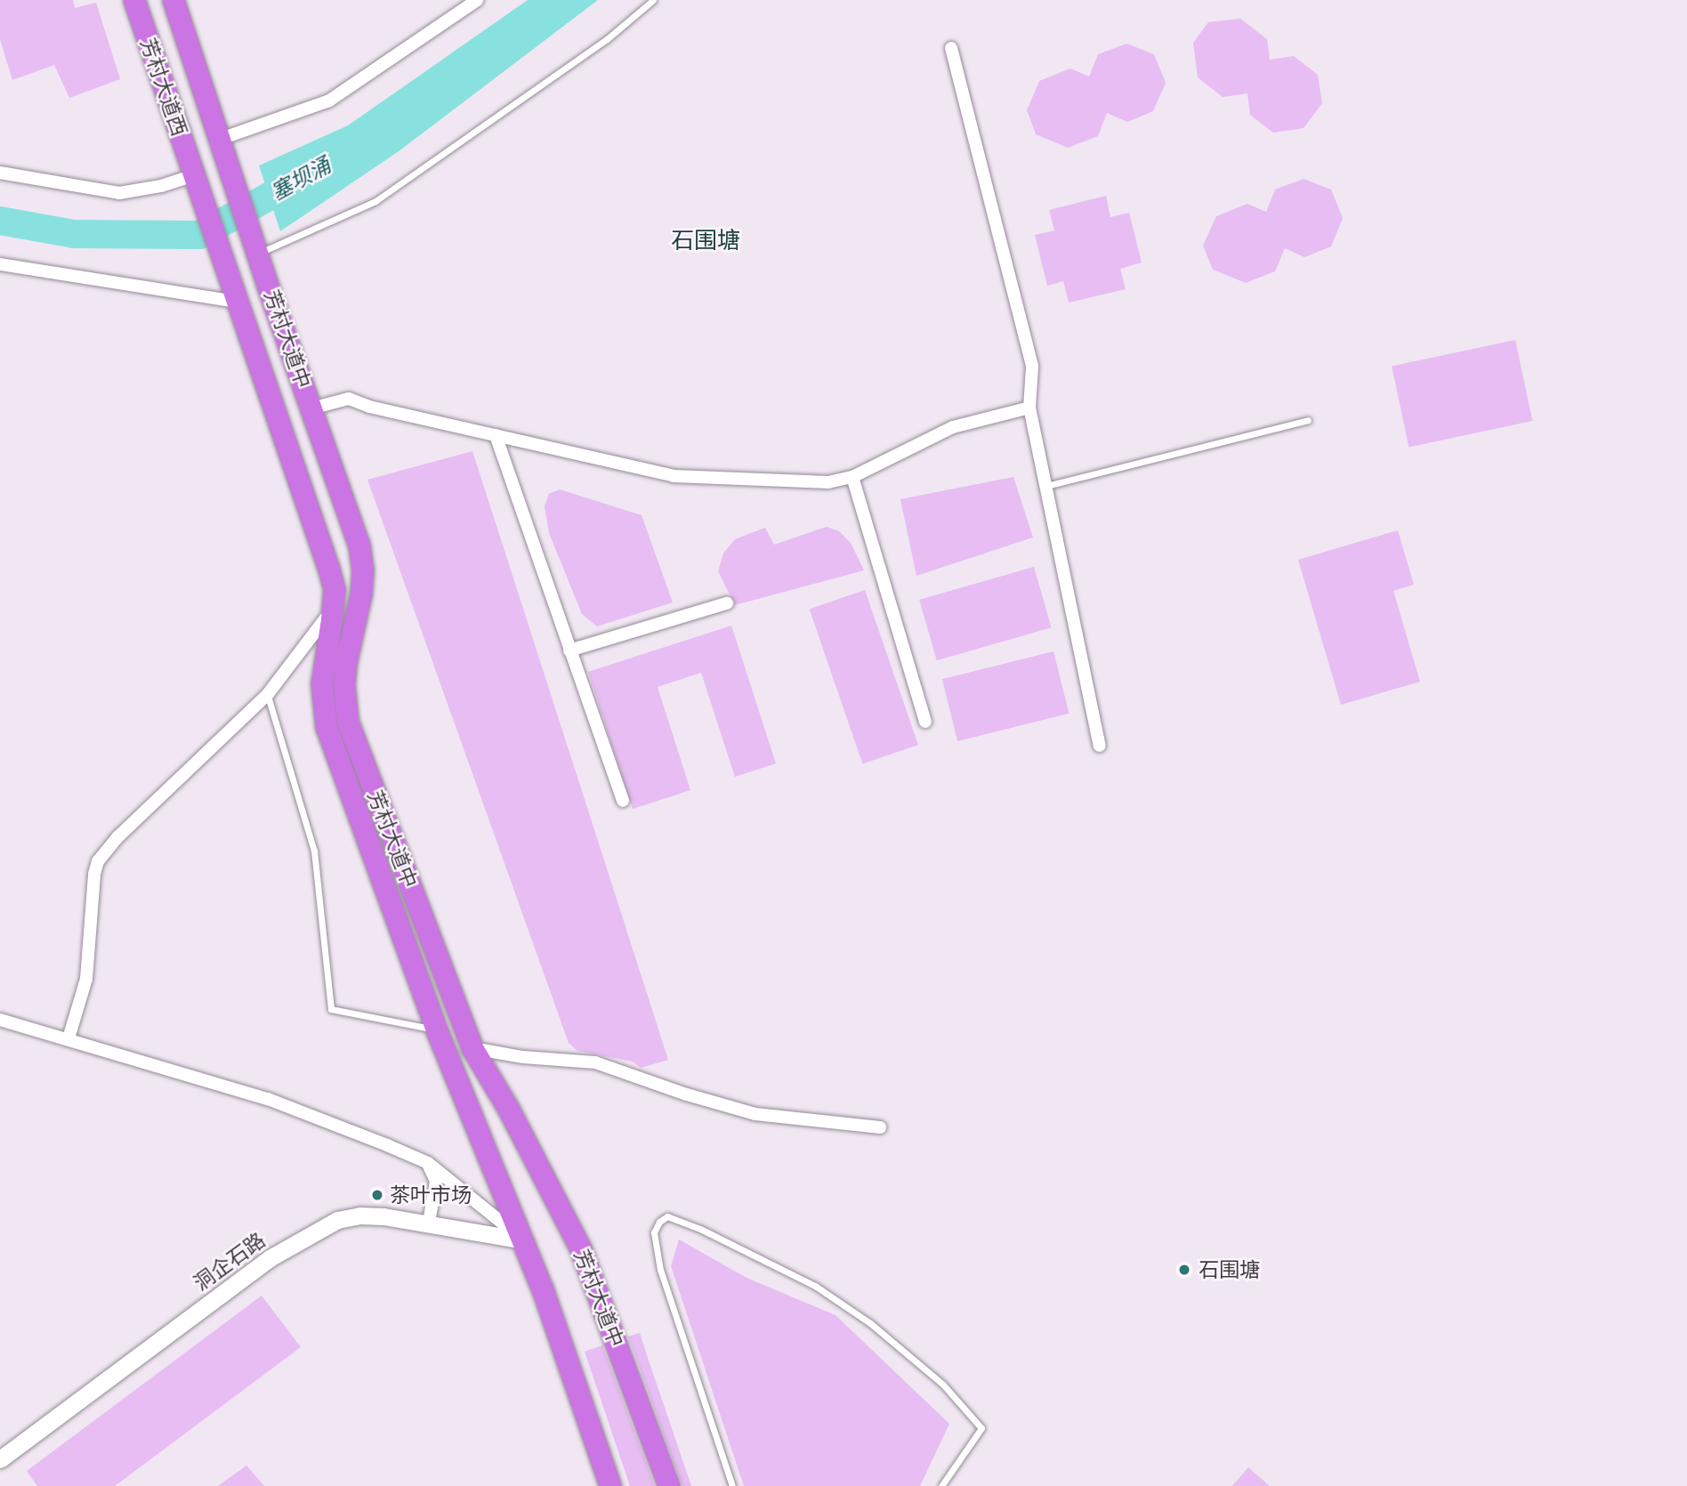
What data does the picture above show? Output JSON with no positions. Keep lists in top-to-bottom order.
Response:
{
  "streets": {
    "highway": ["芳村大道西", "芳村大道中"],
    "street": ["洞企石路"]
  },
  "crossings": [
    ["芳村大道西", "芳村大道中"],
    ["芳村大道中", "洞企石路"]
  ],
  "districts": ["石围塘"],
  "water": ["塞坝涌"],
  "places": ["茶叶市场", "石围塘"]
}
